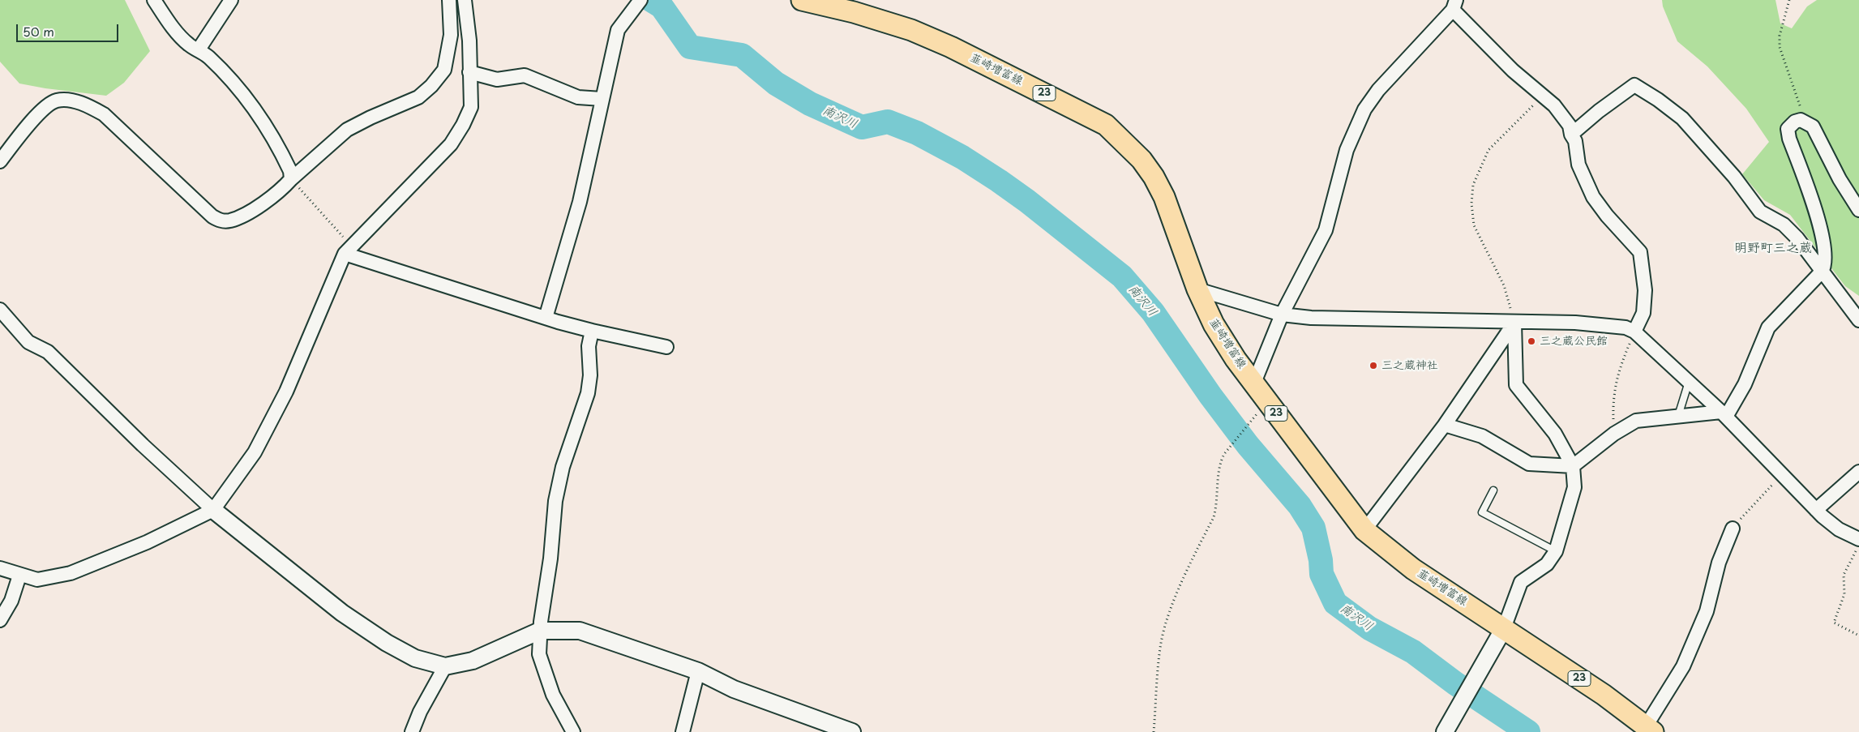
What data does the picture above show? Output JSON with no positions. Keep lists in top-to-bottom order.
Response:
{
  "streets": {
    "main road": ["韮崎増富線", "23"]
  },
  "districts": ["明野町三之蔵"],
  "water": ["南沢川"],
  "places": ["三之蔵公民館", "三之蔵神社"],
  "scale_bar": "50 m"
}
